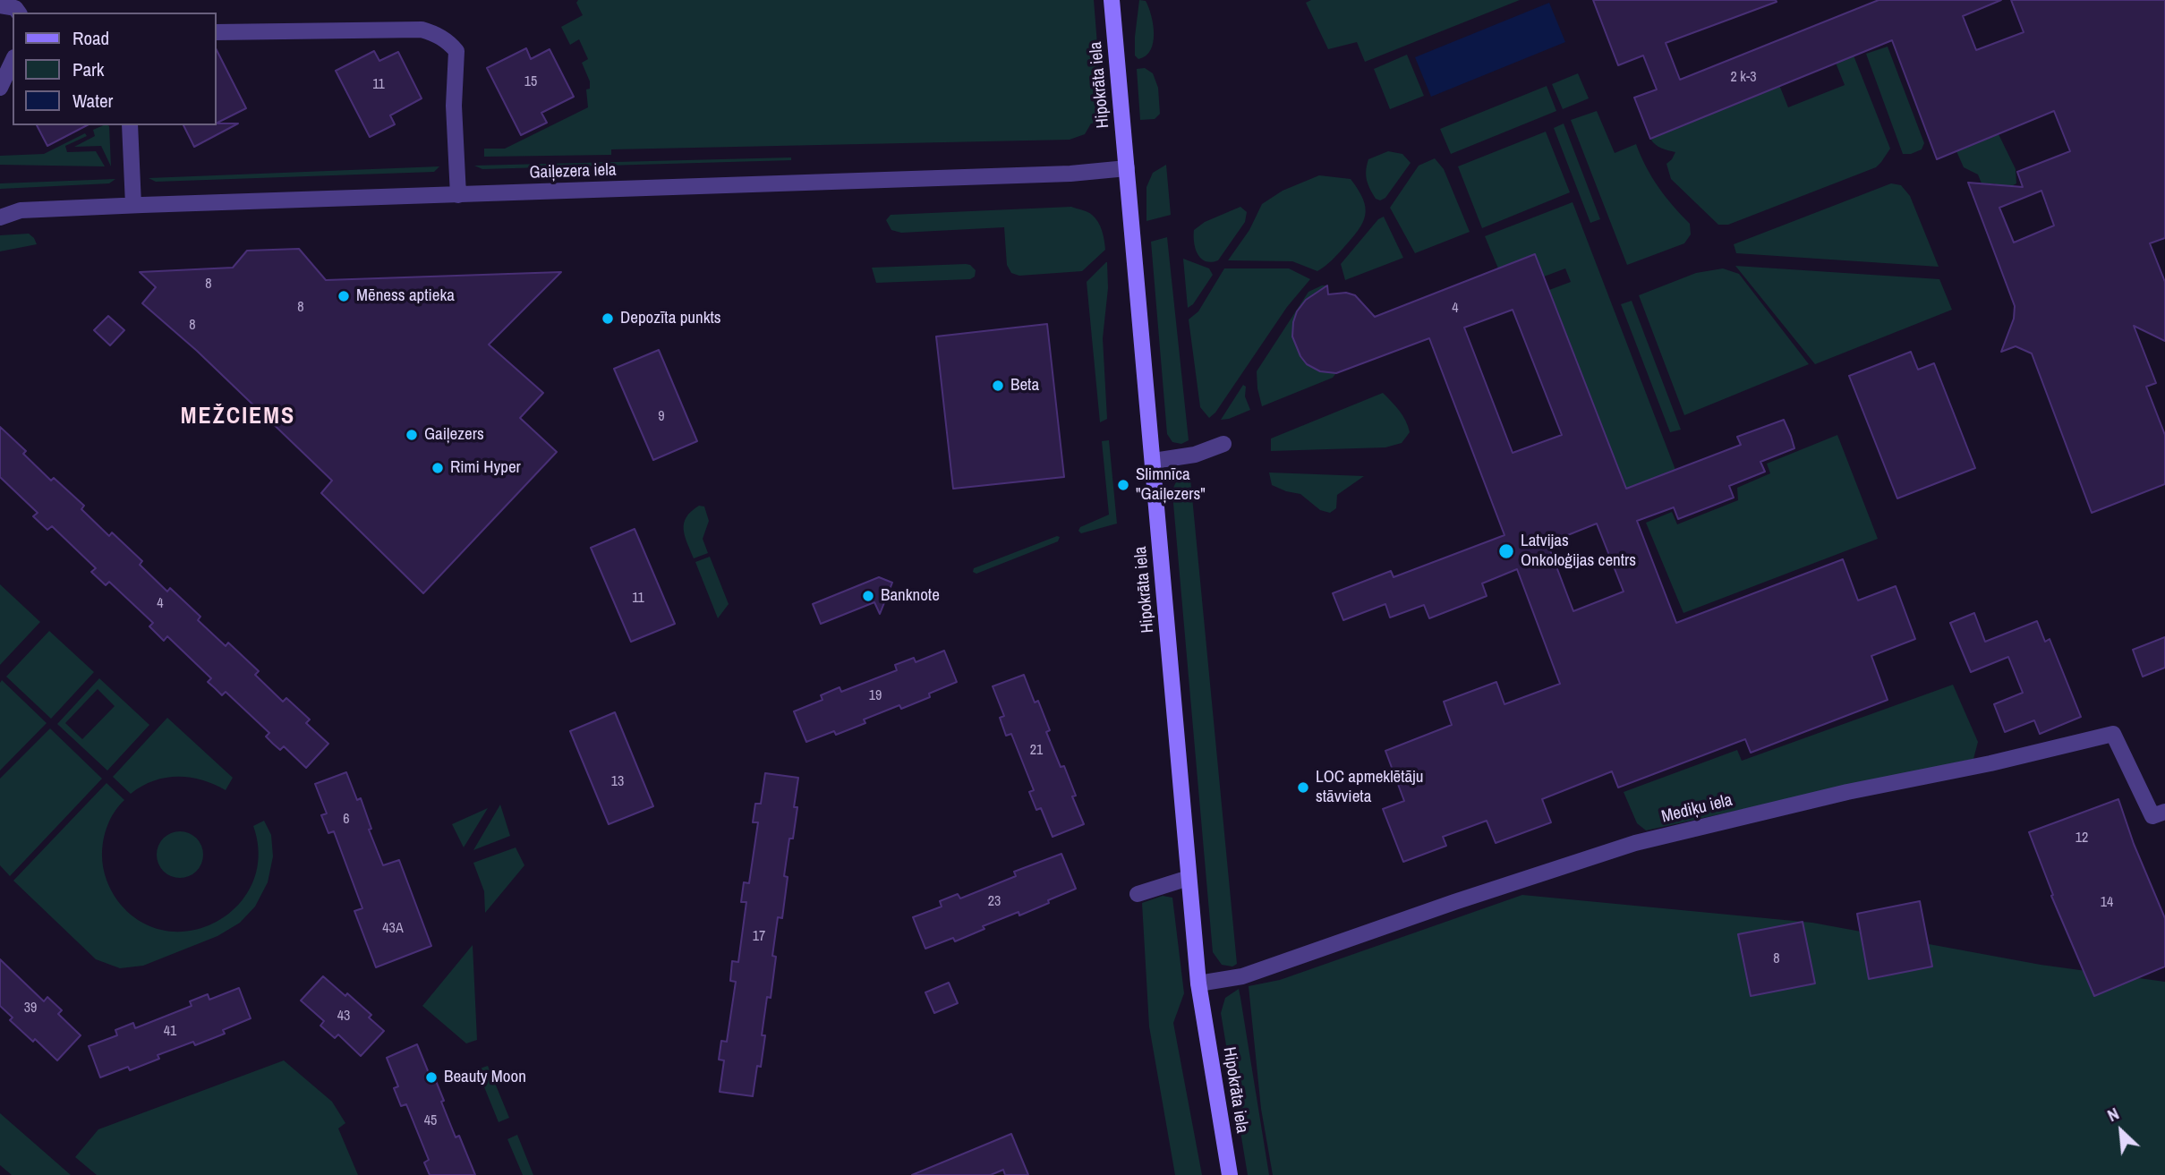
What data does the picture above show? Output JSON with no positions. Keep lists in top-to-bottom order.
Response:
{
  "streets": {
    "street": ["Hipokrāta iela", "Gaiļezera iela", "Mediķu iela"]
  },
  "crossings": [
    ["Hipokrāta iela", "Gaiļezera iela"],
    ["Hipokrāta iela", "Mediķu iela"]
  ],
  "districts": ["MEŽCIEMS"],
  "places": [
    "Mēness aptieka",
    "Depozīta punkts",
    "Beta",
    "Gaiļezers",
    "Rimi Hyper",
    "Slimnīca \"Gaiļezers\"",
    "Latvijas Onkoloģijas centrs",
    "Banknote",
    "LOC apmeklētāju stāvvieta",
    "Beauty Moon"
  ],
  "house_numbers": [
    "2 k-3",
    "15",
    "11",
    "8",
    "8",
    "4",
    "8",
    "9",
    "11",
    "4",
    "19",
    "21",
    "13",
    "6",
    "12",
    "23",
    "14",
    "43A",
    "17",
    "8",
    "39",
    "43",
    "41",
    "45"
  ],
  "legend": ["Road", "Park", "Water"],
  "north": "top left"
}
